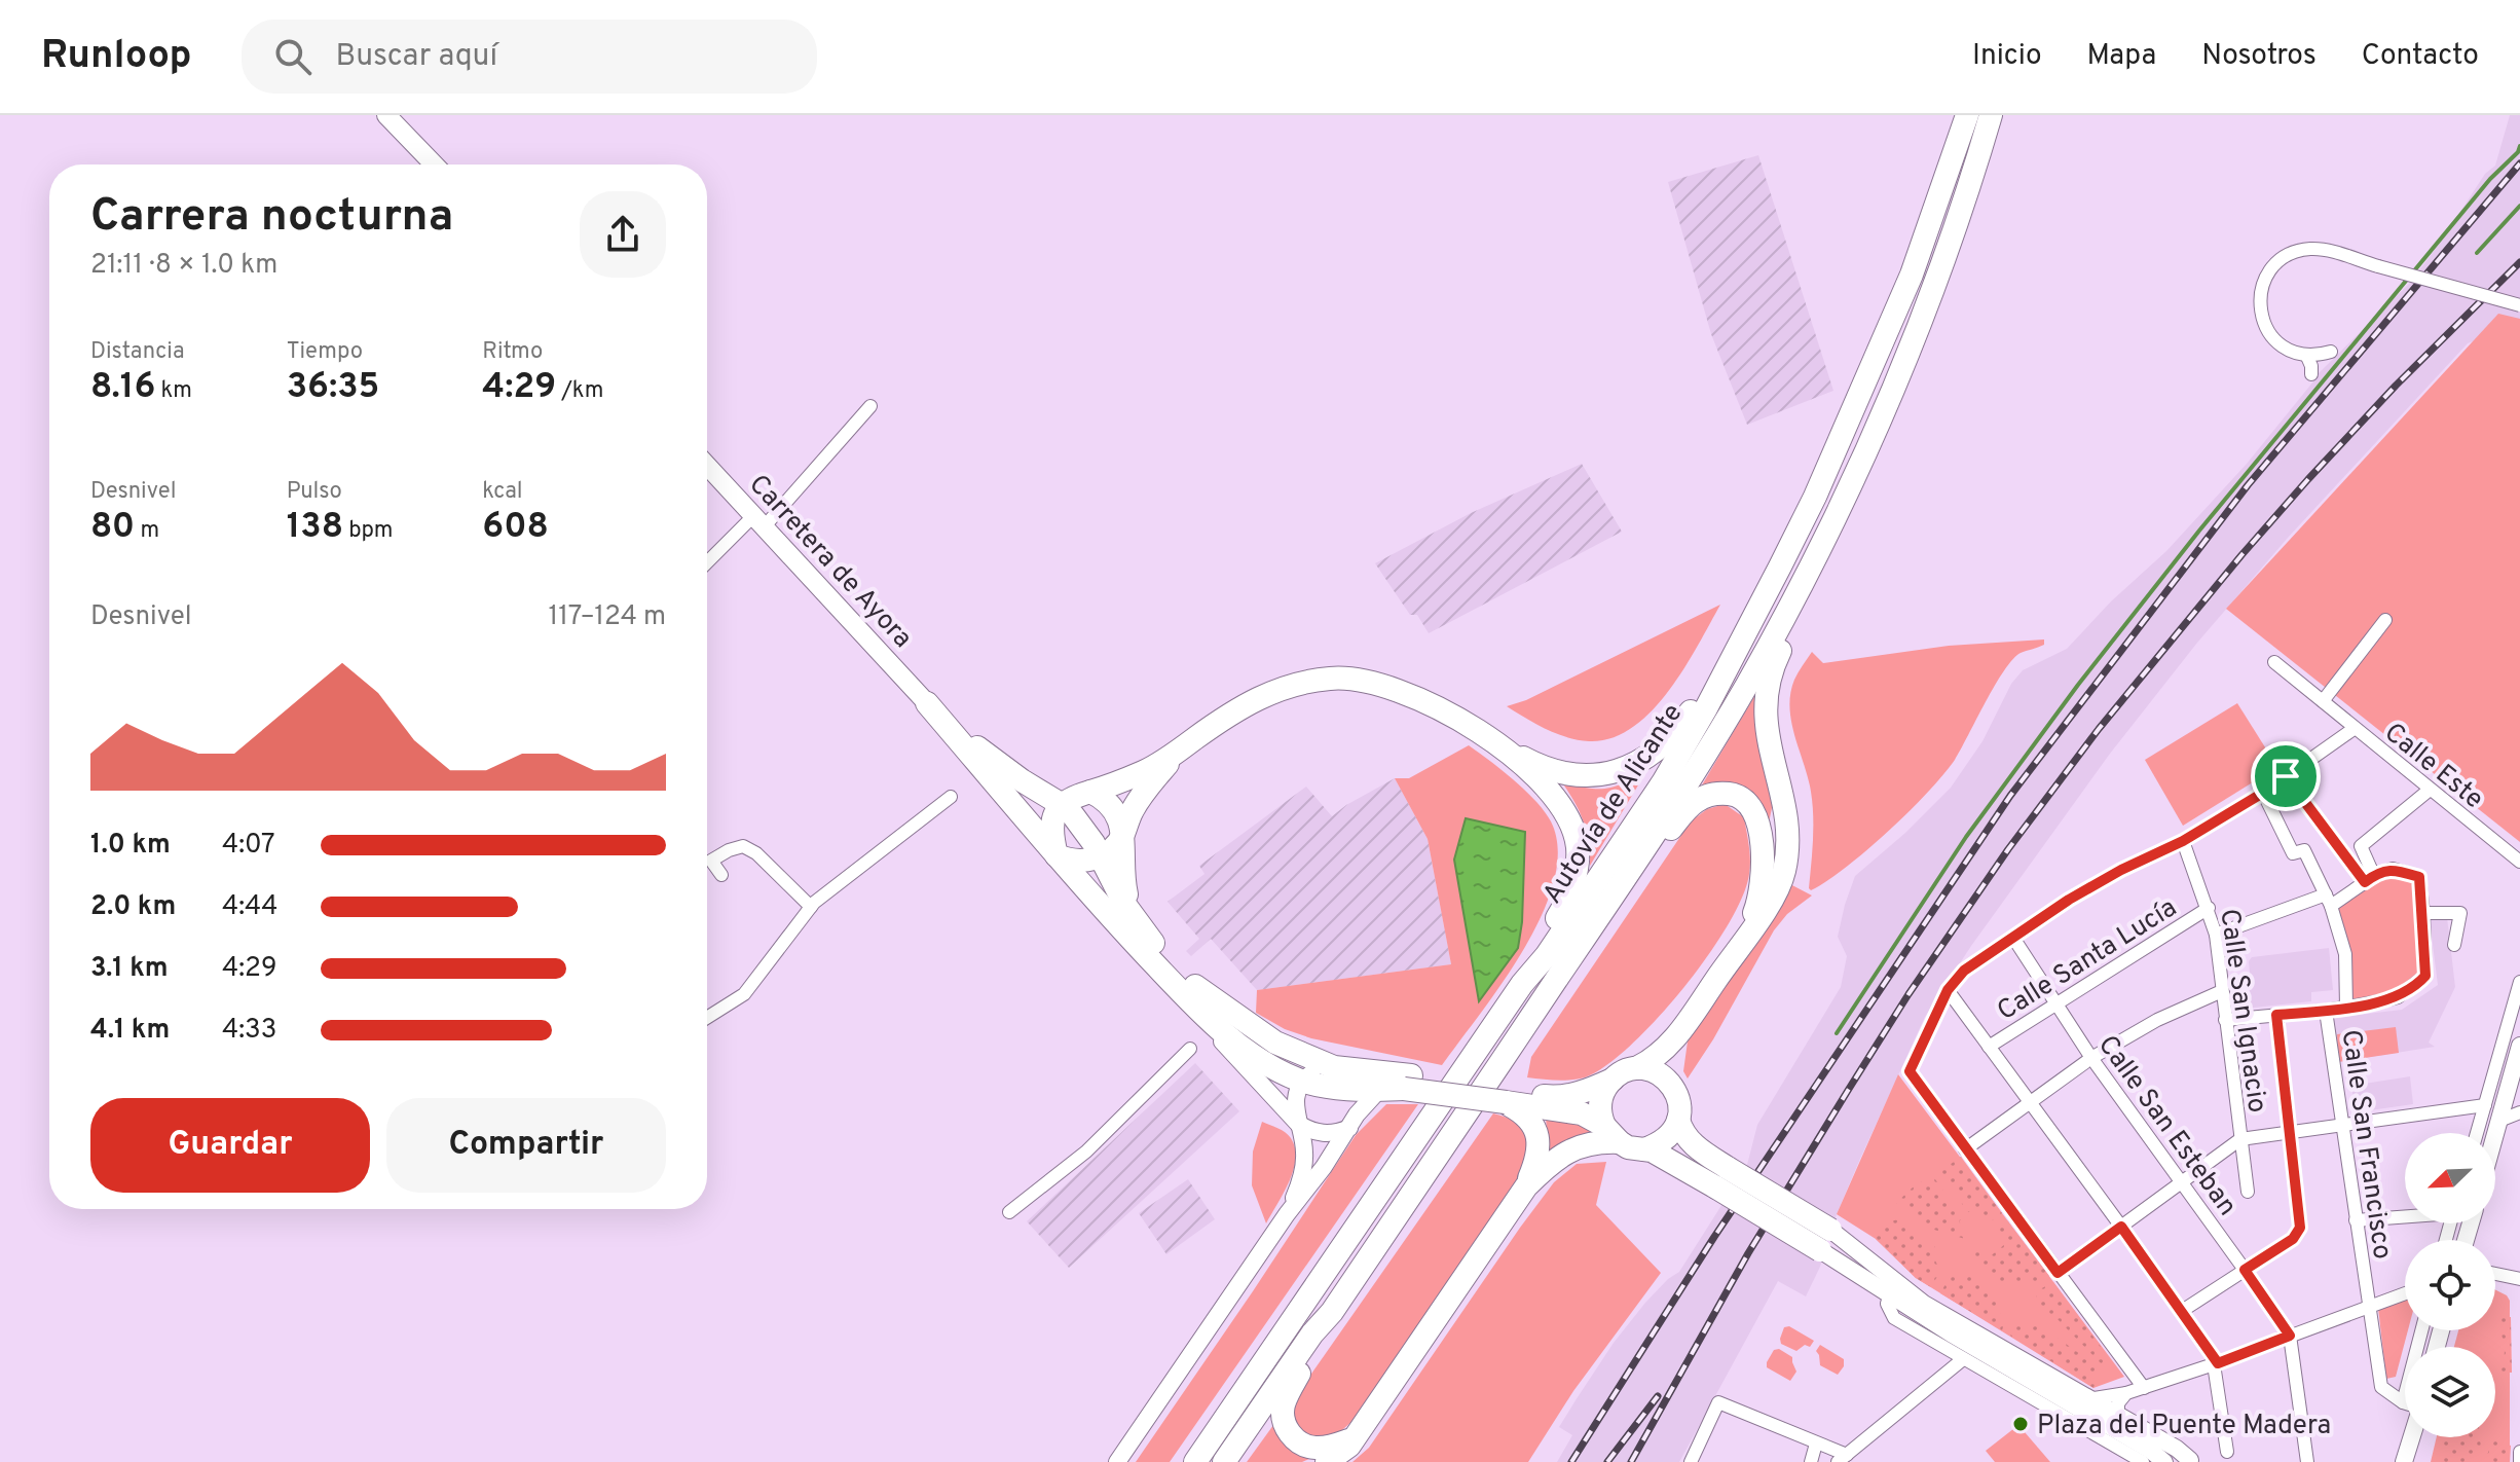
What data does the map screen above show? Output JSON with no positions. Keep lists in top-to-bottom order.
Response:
{
  "streets": {
    "highway": ["Autovía de Alicante"],
    "main road": ["Carretera de Ayora"],
    "street": [
      "Calle Este",
      "Calle Santa Lucía",
      "Calle San Ignacio",
      "Calle San Esteban",
      "Calle San Francisco"
    ]
  },
  "crossings": [
    ["Calle Santa Lucía", "Calle San Ignacio"],
    ["Calle Santa Lucía", "Calle San Esteban"]
  ],
  "places": ["Plaza del Puente Madera"],
  "north": "bottom left",
  "page": {
    "header": "Runloop",
    "search": "Buscar aquí",
    "nav": [
      "Inicio",
      "Mapa",
      "Nosotros",
      "Contacto"
    ],
    "heading": ["Carrera nocturna", "21:11 · 8 × 1.0 km"],
    "stats": [
      ["Distancia", "8.16 km"],
      ["Tiempo", "36:35"],
      ["Ritmo", "4:29 /km"],
      ["Desnivel", "80 m"],
      ["Pulso", "138 bpm"],
      ["kcal", "608"]
    ],
    "chart": ["Desnivel", "117–124 m"],
    "list": [
      {
        "name": "1.0 km",
        "note": "4:07"
      },
      {
        "name": "2.0 km",
        "note": "4:44"
      },
      {
        "name": "3.1 km",
        "note": "4:29"
      },
      {
        "name": "4.1 km",
        "note": "4:33"
      }
    ],
    "buttons": ["Guardar", "Compartir"]
  }
}
